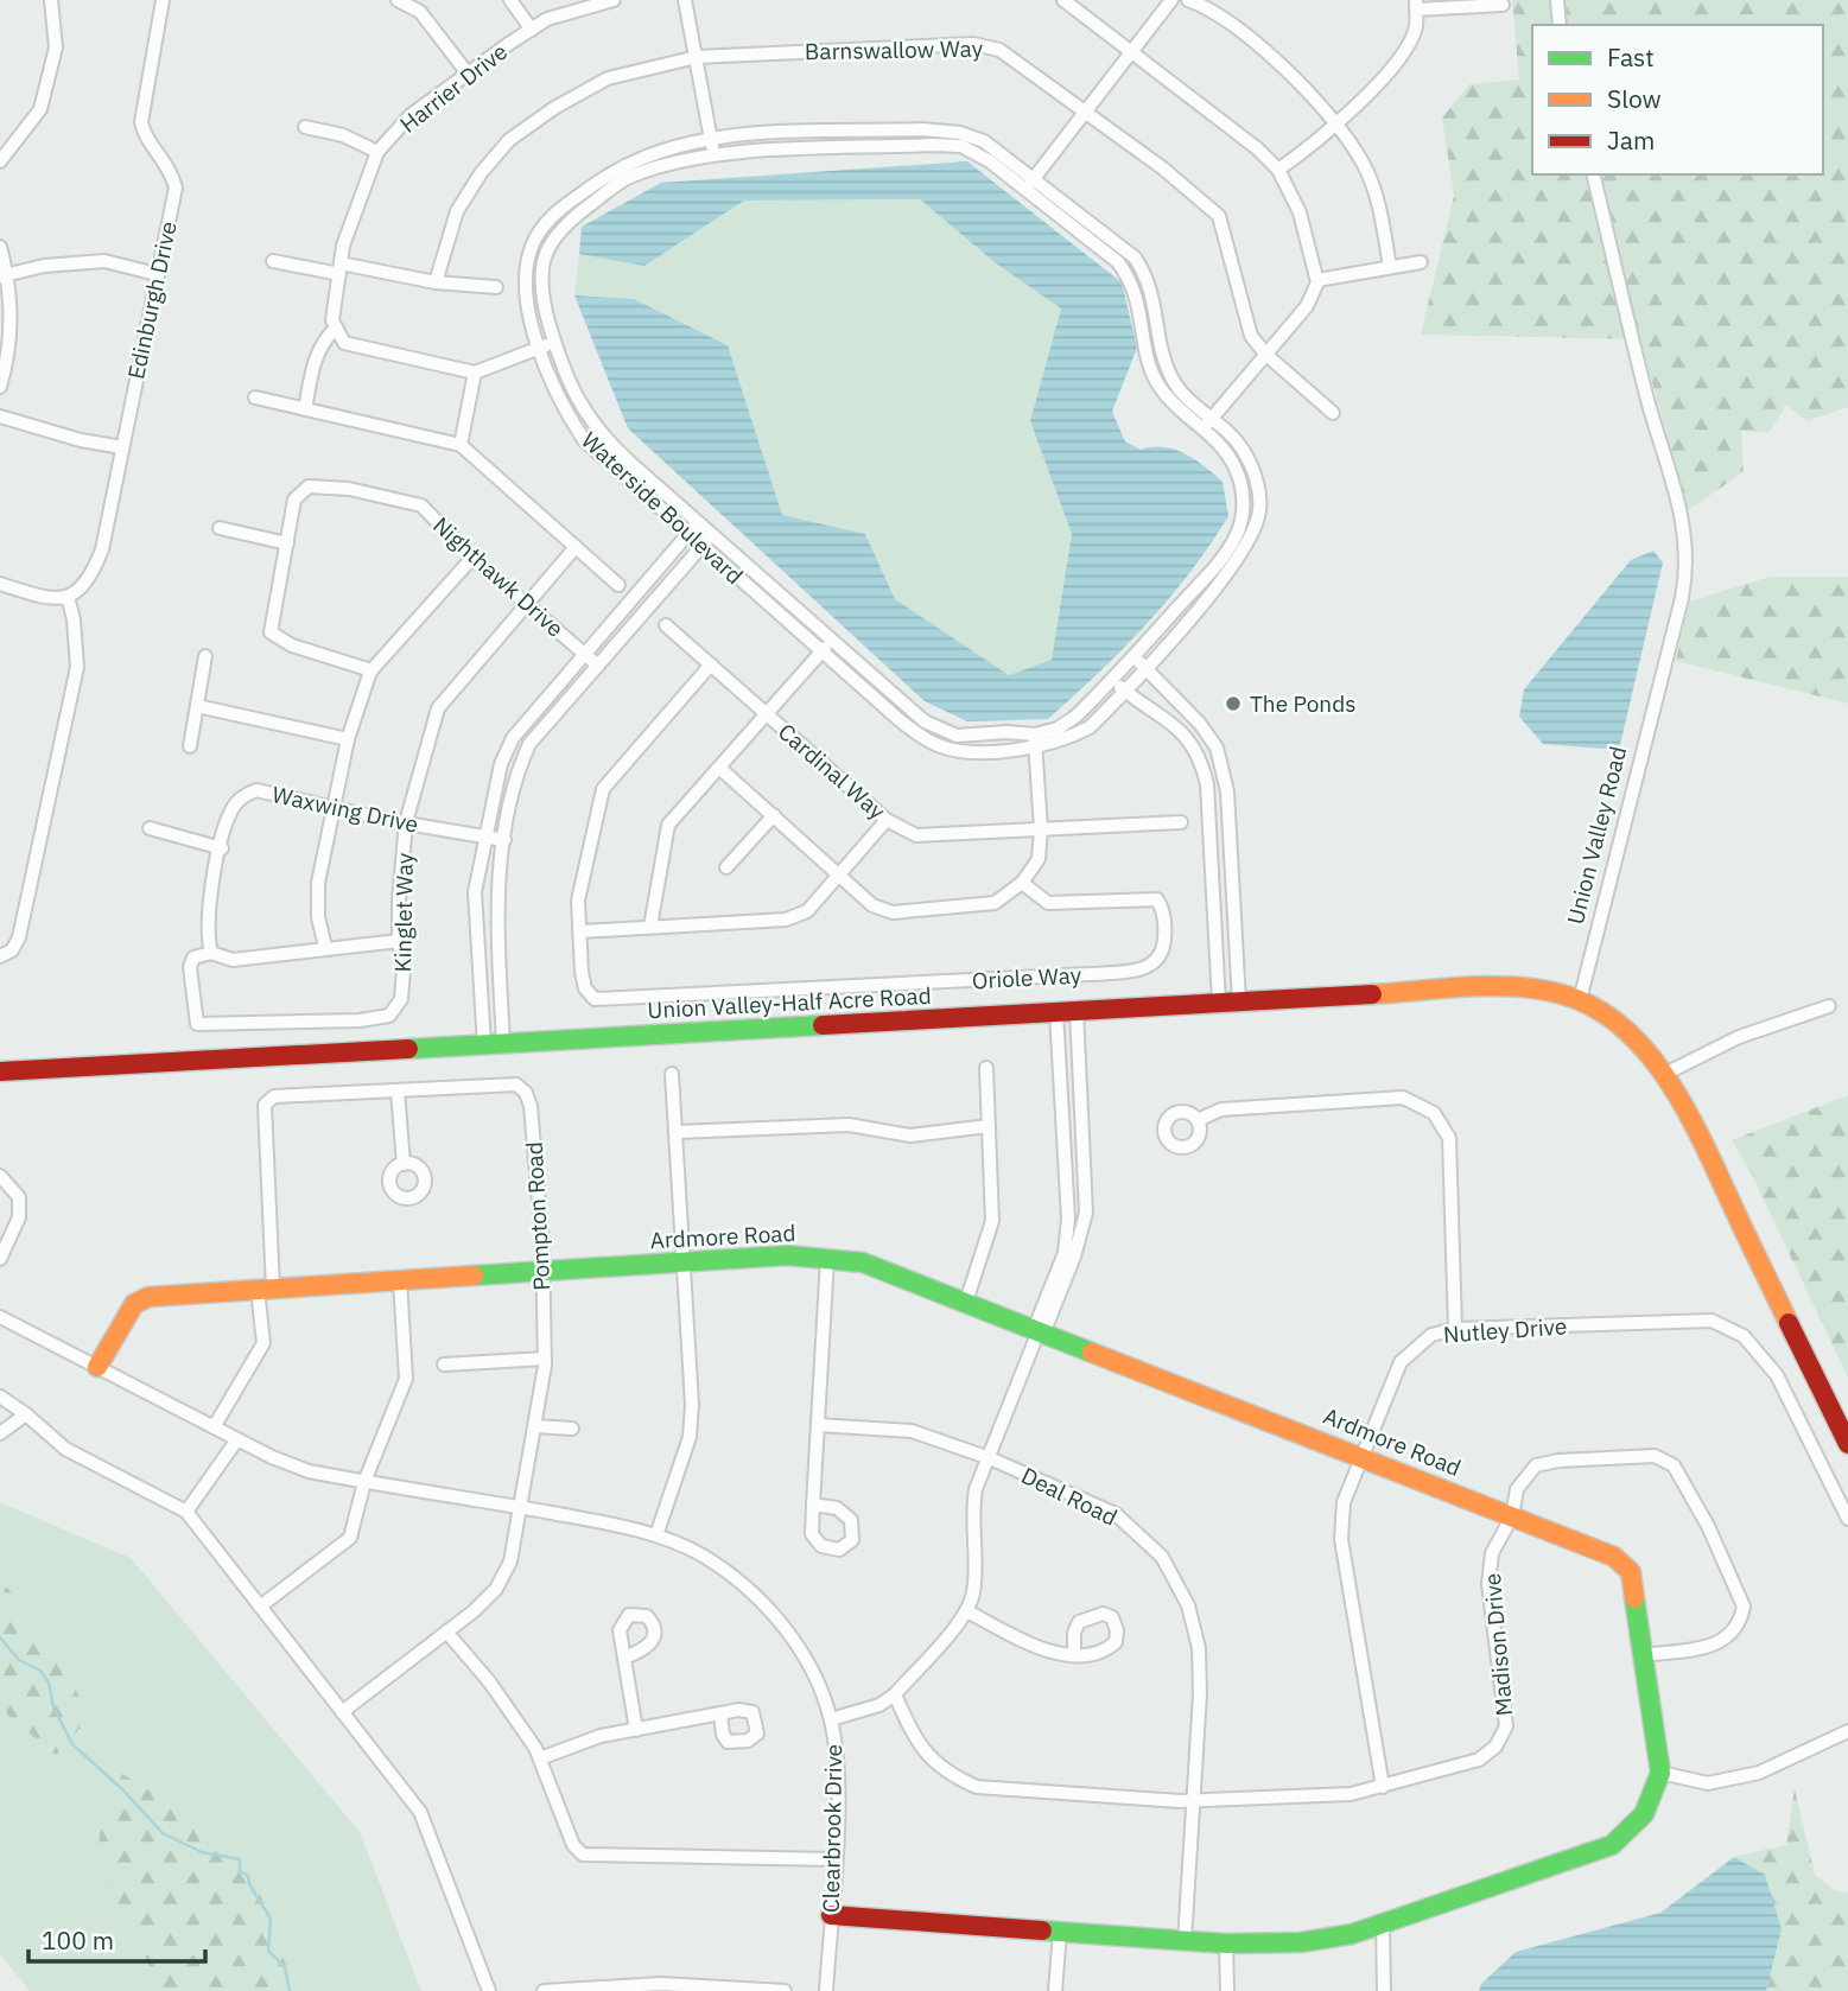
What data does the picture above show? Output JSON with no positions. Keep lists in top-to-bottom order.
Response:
{
  "streets": {
    "street": [
      "Barnswallow Way",
      "Harrier Drive",
      "Edinburgh Drive",
      "Waterside Boulevard",
      "Nighthawk Drive",
      "Cardinal Way",
      "Waxwing Drive",
      "Union Valley Road",
      "Kinglet Way",
      "Oriole Way",
      "Union Valley-Half Acre Road",
      "Pompton Road",
      "Ardmore Road",
      "Nutley Drive",
      "Deal Road",
      "Madison Drive",
      "Clearbrook Drive"
    ]
  },
  "crossings": [
    ["Nighthawk Drive", "Kinglet Way"],
    ["Cardinal Way", "Oriole Way"],
    ["Waxwing Drive", "Kinglet Way"],
    ["Union Valley Road", "Union Valley-Half Acre Road"],
    ["Pompton Road", "Ardmore Road"],
    ["Pompton Road", "Clearbrook Drive"],
    ["Ardmore Road", "Nutley Drive"],
    ["Ardmore Road", "Deal Road"],
    ["Ardmore Road", "Madison Drive"],
    ["Ardmore Road", "Clearbrook Drive"],
    ["Nutley Drive", "Madison Drive"],
    ["Deal Road", "Madison Drive"]
  ],
  "places": ["The Ponds"],
  "legend": ["Fast", "Slow", "Jam"],
  "scale_bar": "100 m"
}
